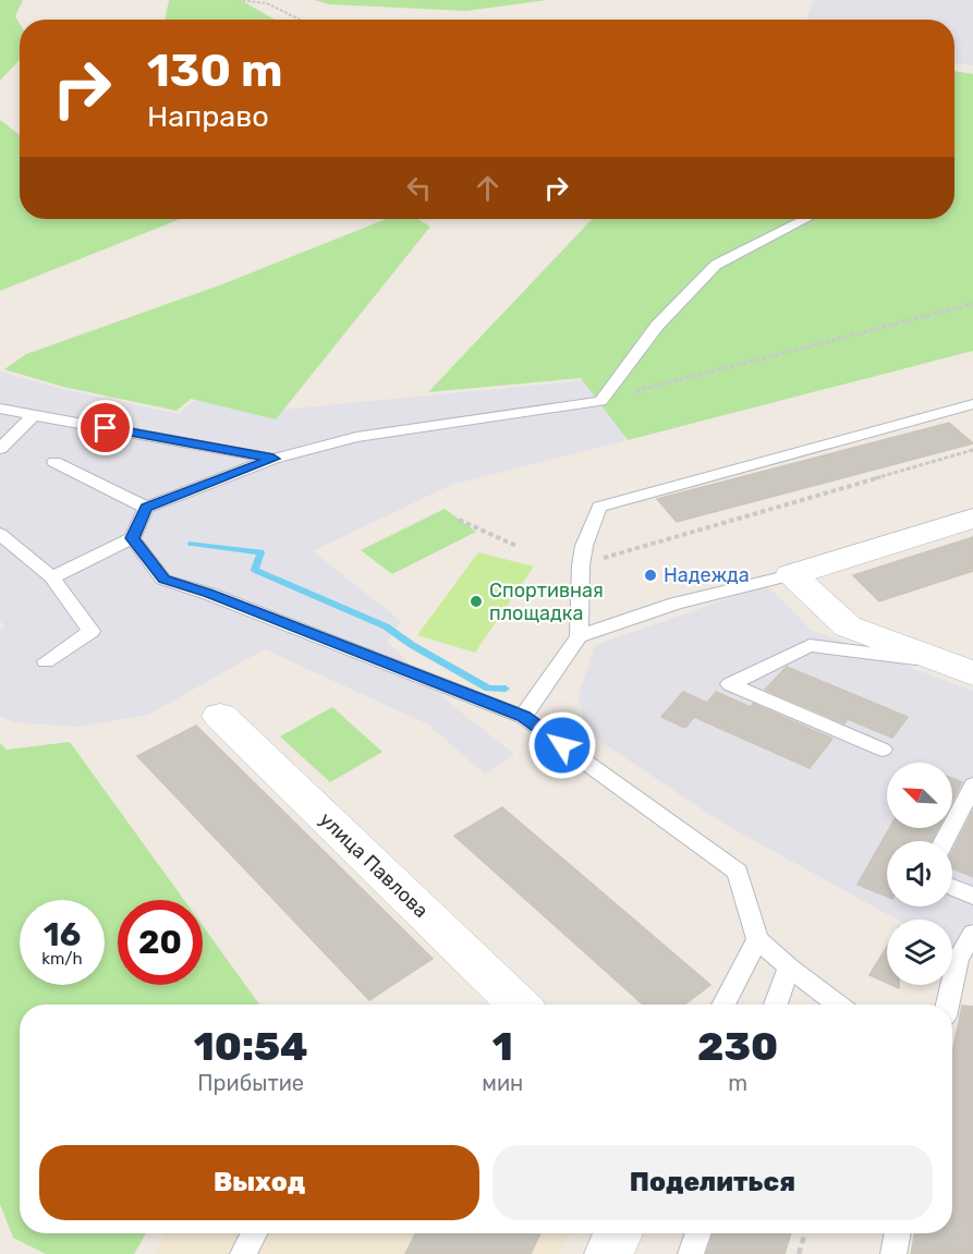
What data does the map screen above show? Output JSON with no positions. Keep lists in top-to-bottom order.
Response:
{
  "streets": {
    "street": ["улица Павлова"]
  },
  "places": ["Надежда", "Спортивная площадка"],
  "north": "top left",
  "page": {
    "turn": ["130 m", "Направо"],
    "speed": "16 km/h",
    "limit": "20",
    "eta": [
      "10:54",
      "Прибытие",
      "1",
      "мин",
      "230",
      "m"
    ],
    "buttons": ["Выход", "Поделиться"]
  }
}
